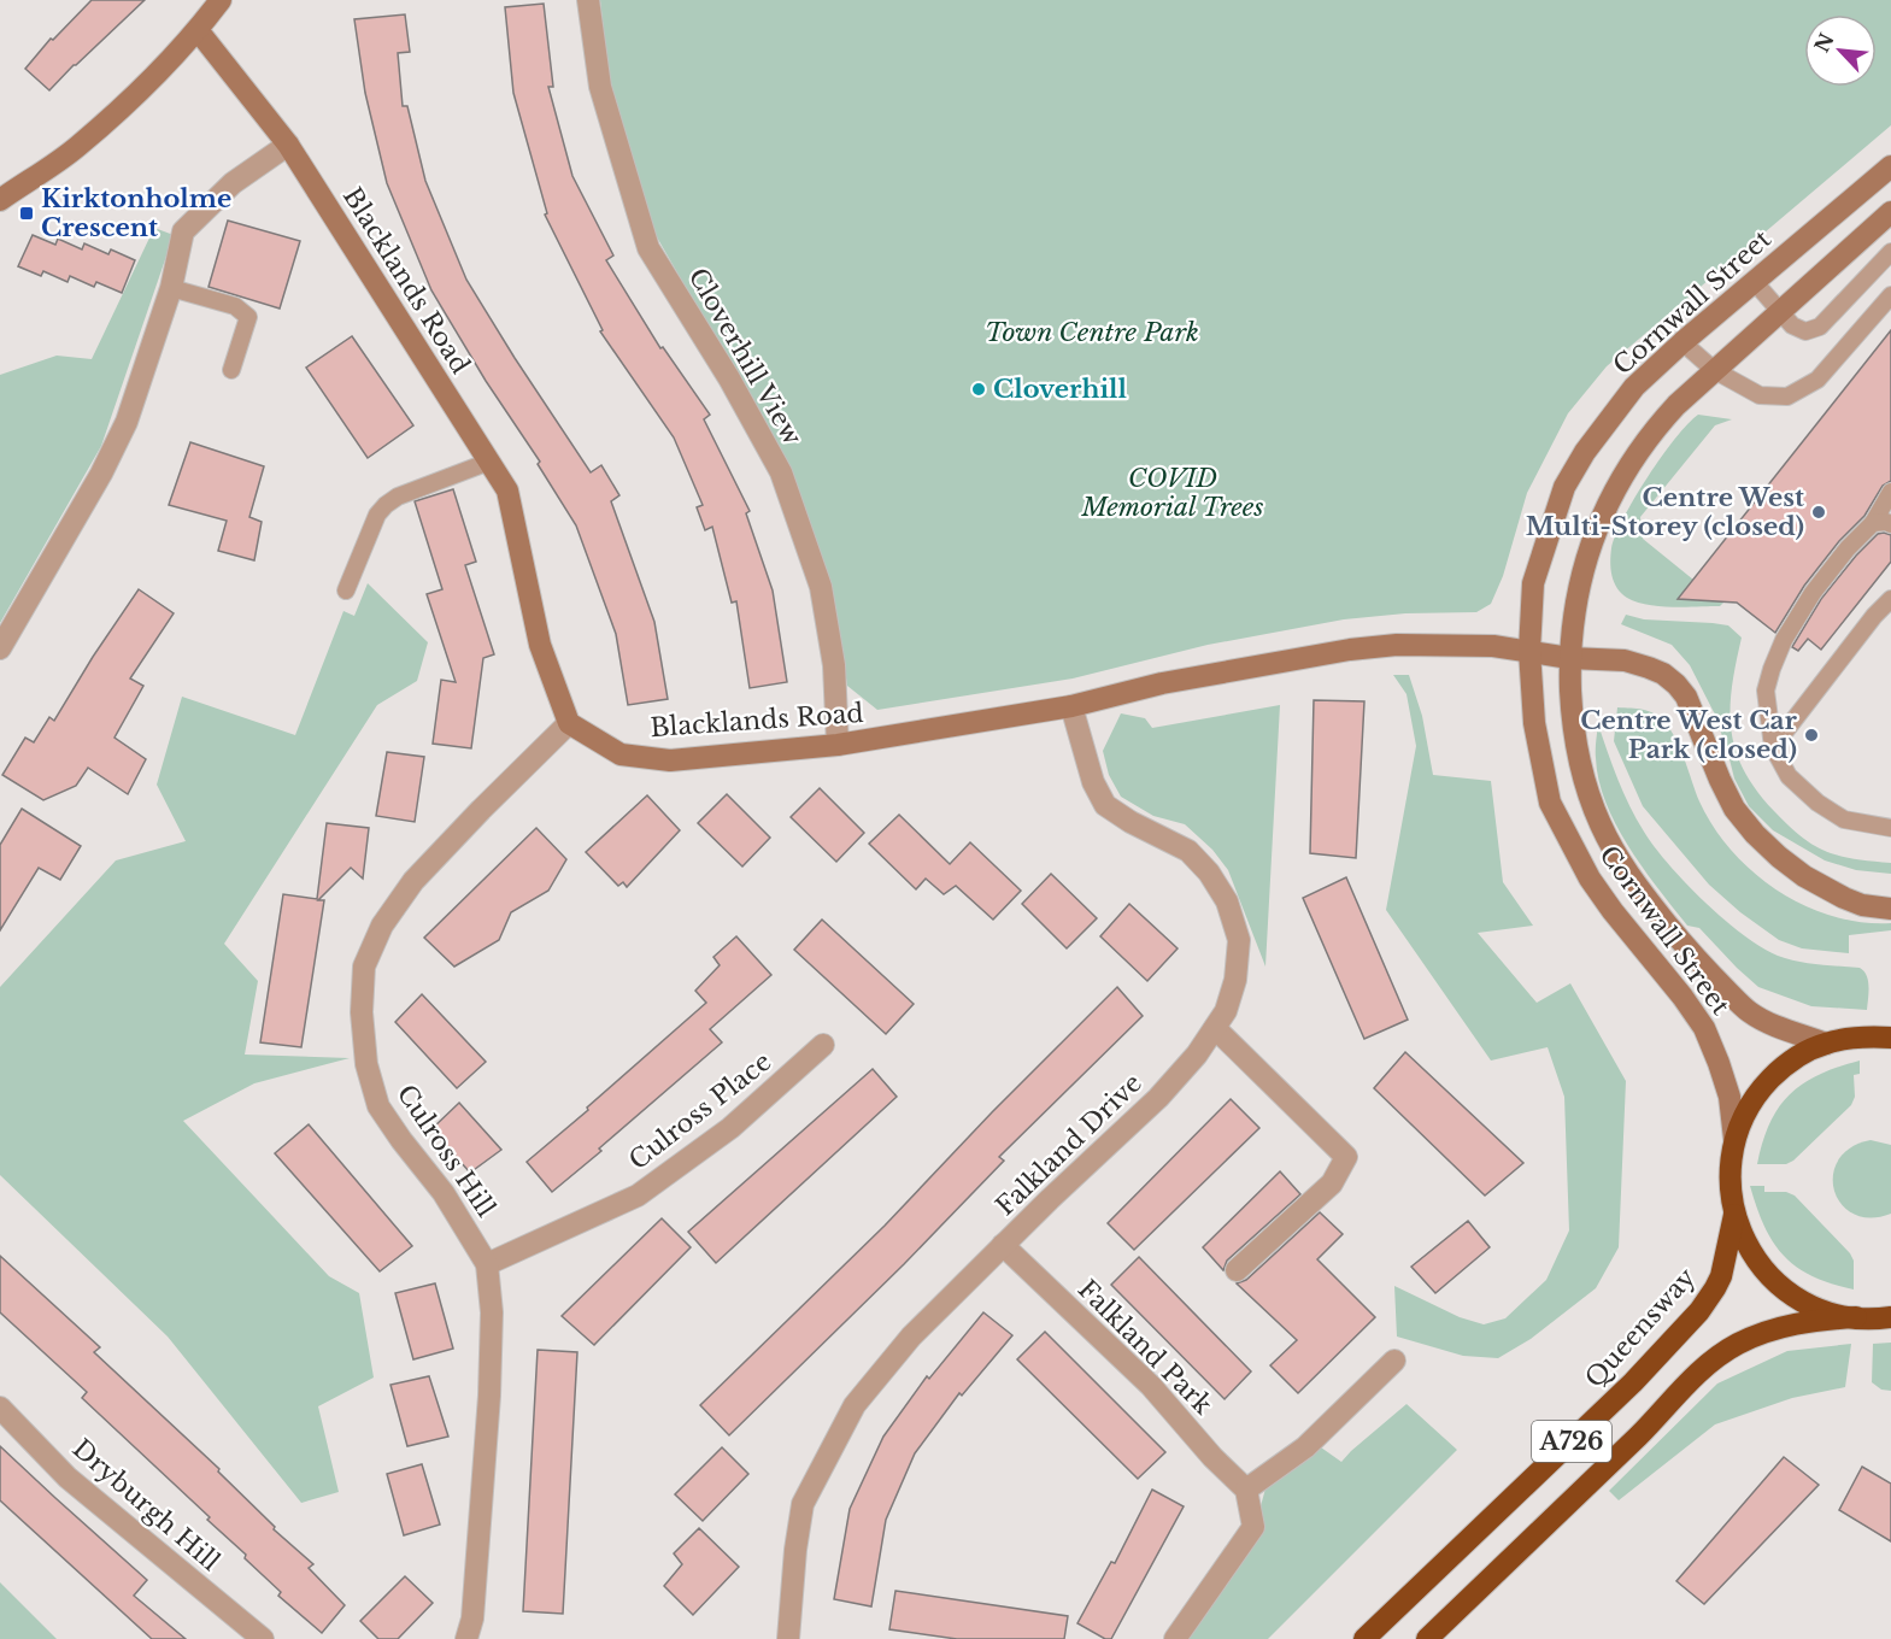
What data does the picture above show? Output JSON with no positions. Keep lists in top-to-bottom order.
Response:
{
  "streets": {
    "highway": ["Queensway", "A726"],
    "street": [
      "Blacklands Road",
      "Cornwall Street",
      "Cloverhill View",
      "Culross Place",
      "Falkland Drive",
      "Culross Hill",
      "Falkland Park",
      "Dryburgh Hill"
    ]
  },
  "crossings": [
    ["Blacklands Road", "Cornwall Street"],
    ["Blacklands Road", "Cloverhill View"],
    ["Blacklands Road", "Falkland Drive"],
    ["Blacklands Road", "Culross Hill"],
    ["Cornwall Street", "A726"],
    ["Culross Place", "Culross Hill"],
    ["Falkland Drive", "Falkland Park"],
    ["Queensway", "A726"]
  ],
  "parks": ["Town Centre Park", "COVID Memorial Trees"],
  "places": {
    "transit": ["Kirktonholme Crescent"],
    "other": ["Cloverhill", "Centre West Multi-Storey (closed)", "Centre West Car Park (closed)"]
  },
  "north": "top left"
}
